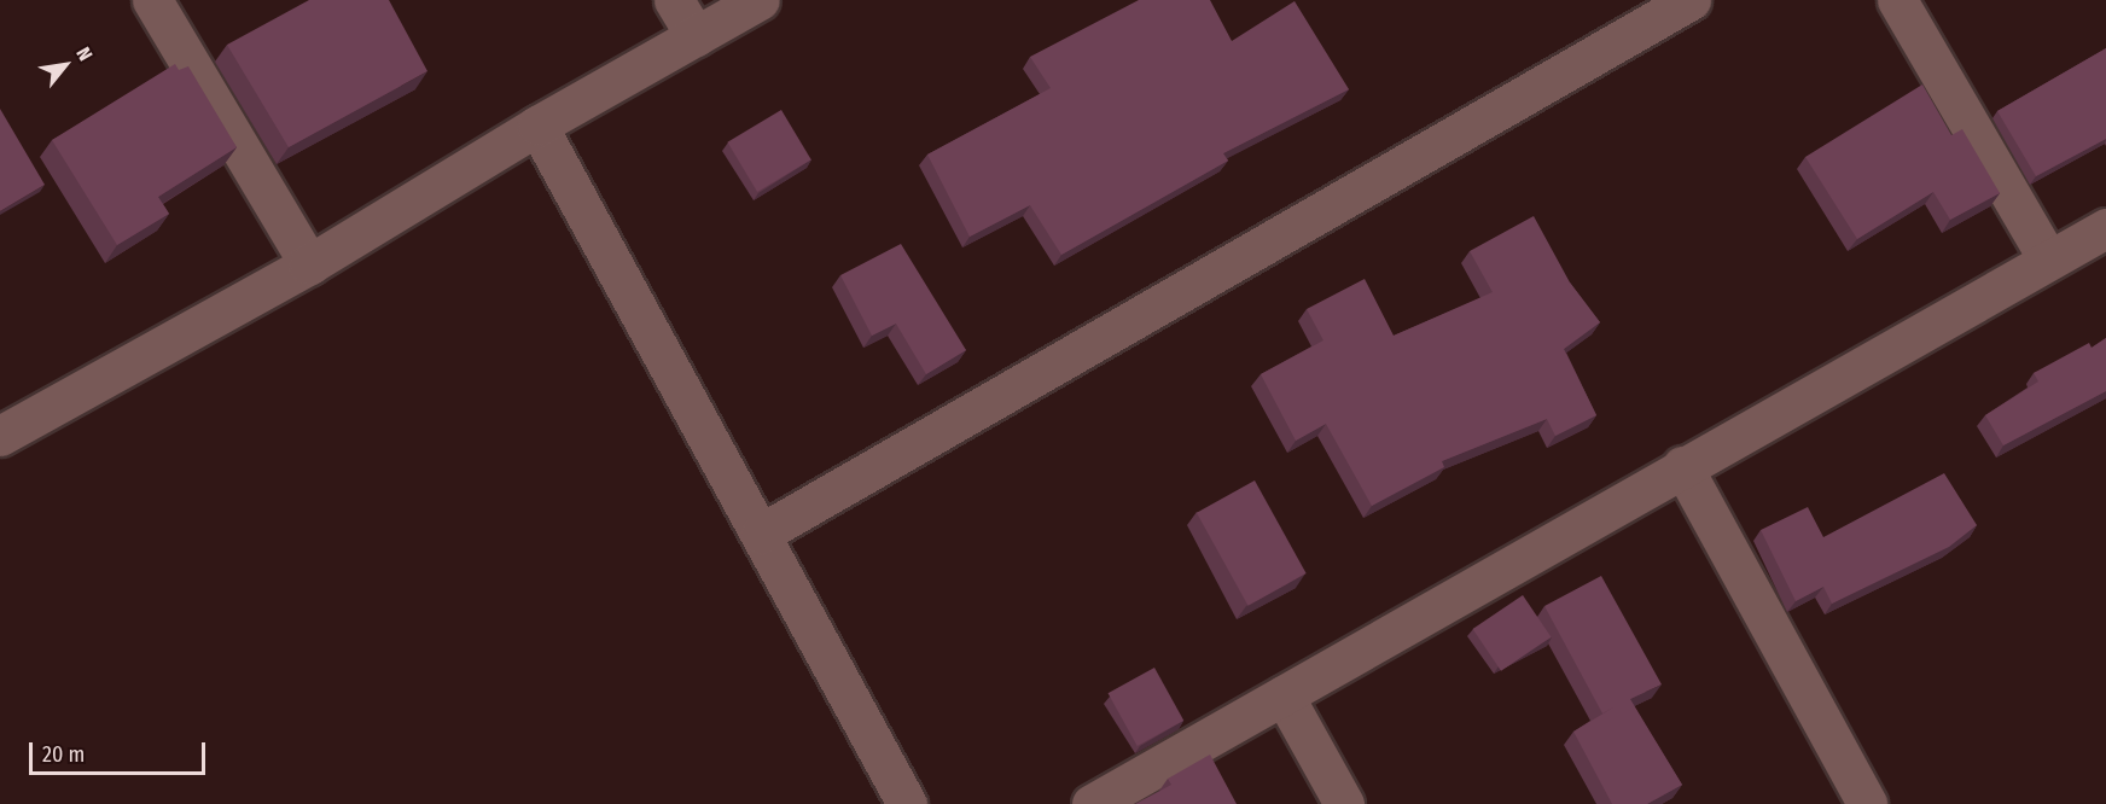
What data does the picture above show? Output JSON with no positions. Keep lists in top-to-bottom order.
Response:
{
  "scale_bar": "20 m",
  "north": "top right"
}
